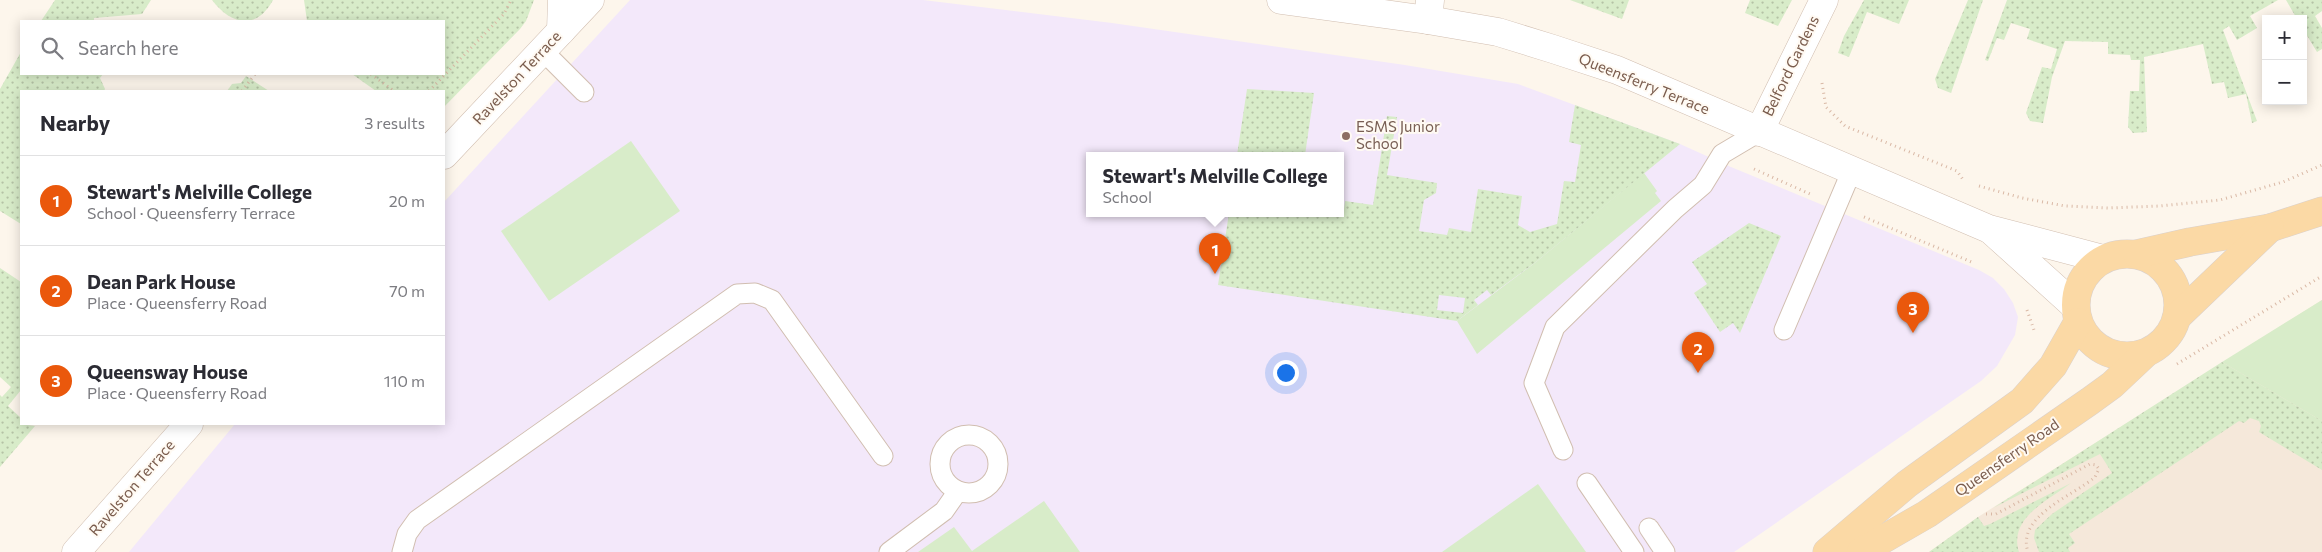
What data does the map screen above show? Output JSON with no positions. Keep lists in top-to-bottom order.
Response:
{
  "streets": {
    "main road": ["Queensferry Road"],
    "street": ["Belford Gardens", "Ravelston Terrace", "Queensferry Terrace"]
  },
  "crossings": [
    ["Belford Gardens", "Queensferry Terrace"],
    ["Queensferry Terrace", "Queensferry Road"]
  ],
  "places": ["ESMS Junior School"],
  "page": {
    "map_buttons": ["+", "−"],
    "search": "Search here",
    "heading": ["Nearby", "3 results"],
    "popup": ["Stewart's Melville College", "School"],
    "list": [
      {
        "mark": "1",
        "name": "Stewart's Melville College",
        "note": "School · Queensferry Terrace",
        "value": "20 m"
      },
      {
        "mark": "2",
        "name": "Dean Park House",
        "note": "Place · Queensferry Road",
        "value": "70 m"
      },
      {
        "mark": "3",
        "name": "Queensway House",
        "note": "Place · Queensferry Road",
        "value": "110 m"
      }
    ],
    "pins": ["1", "3", "2"]
  }
}
